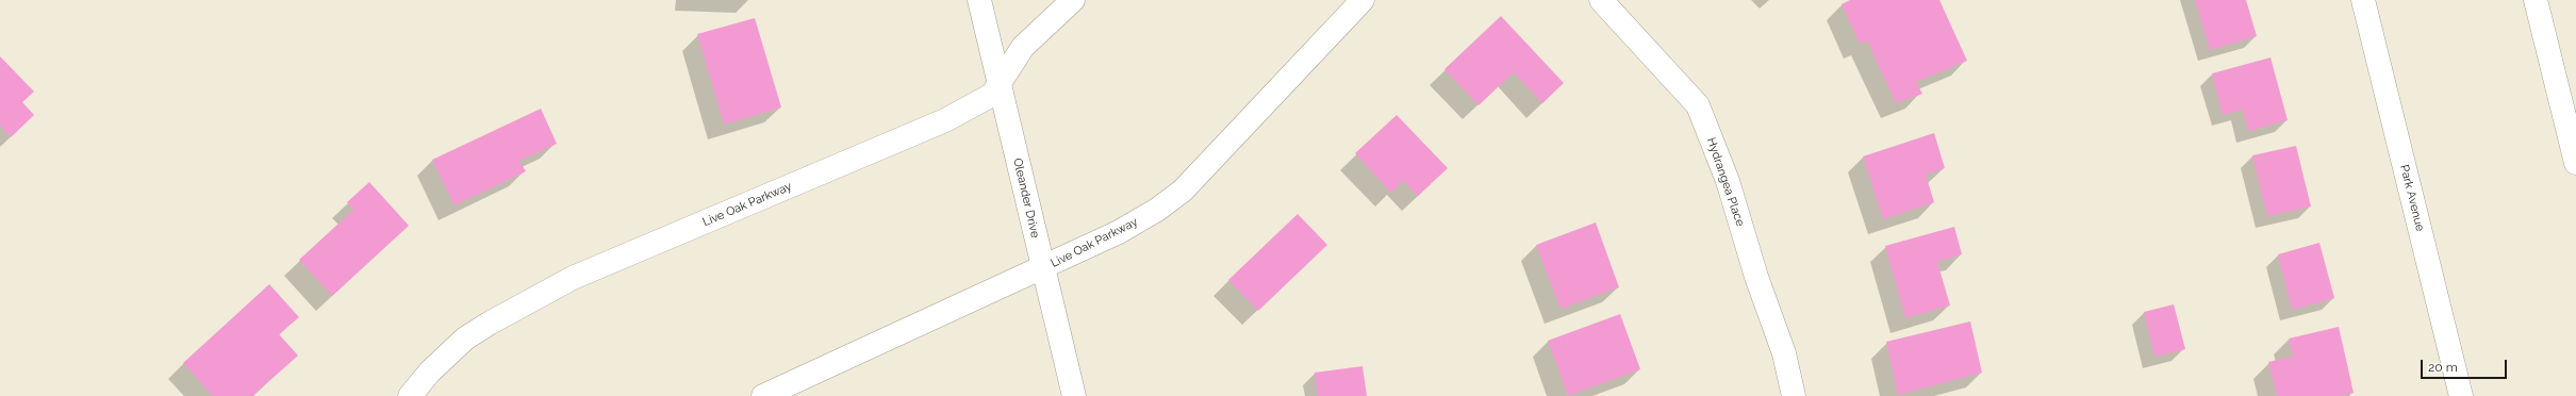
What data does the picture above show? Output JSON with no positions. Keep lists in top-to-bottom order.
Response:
{
  "streets": {
    "street": [
      "Hydrangea Place",
      "Oleander Drive",
      "Park Avenue",
      "Live Oak Parkway"
    ]
  },
  "crossings": [
    ["Oleander Drive", "Live Oak Parkway"]
  ],
  "scale_bar": "20 m"
}
